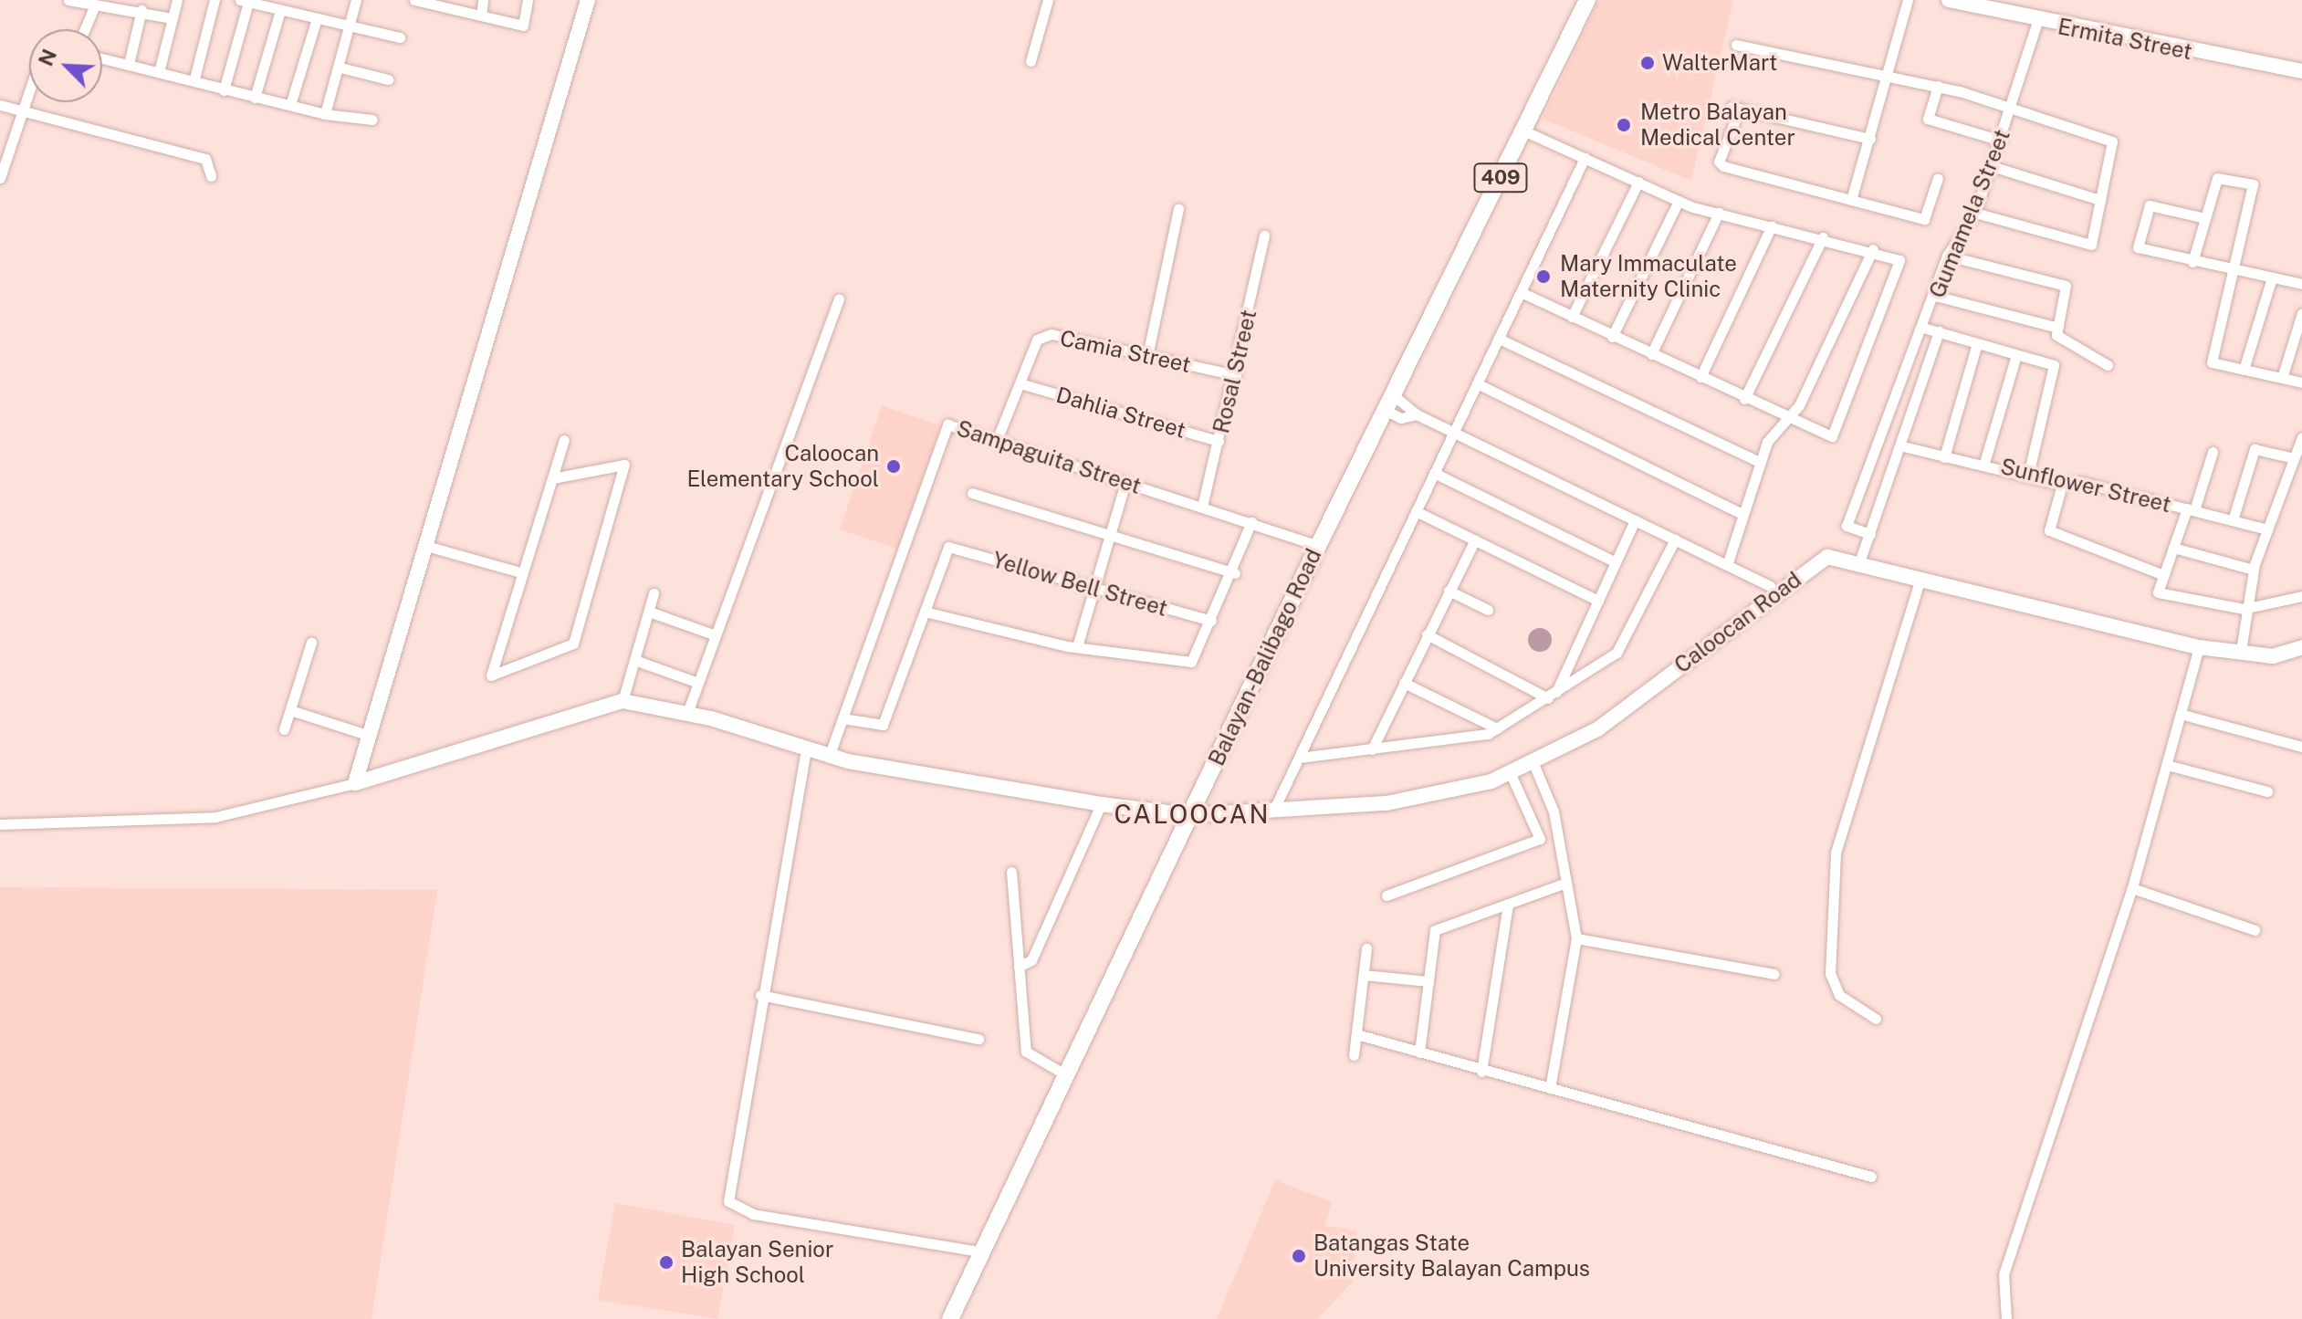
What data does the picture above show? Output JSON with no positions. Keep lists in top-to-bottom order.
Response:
{
  "streets": {
    "main road": ["409", "Balayan-Balibago Road"],
    "street": [
      "Ermita Street",
      "Gumamela Street",
      "Camia Street",
      "Rosal Street",
      "Dahlia Street",
      "Sampaguita Street",
      "Sunflower Street",
      "Yellow Bell Street",
      "Caloocan Road"
    ]
  },
  "crossings": [
    ["Ermita Street", "Gumamela Street"],
    ["Camia Street", "Rosal Street"],
    ["Camia Street", "Dahlia Street"],
    ["Camia Street", "Sampaguita Street"],
    ["Rosal Street", "Dahlia Street"],
    ["Rosal Street", "Sampaguita Street"],
    ["Sampaguita Street", "Caloocan Road"],
    ["Sampaguita Street", "Balayan-Balibago Road"],
    ["Caloocan Road", "Balayan-Balibago Road"]
  ],
  "districts": ["CALOOCAN"],
  "places": [
    "WalterMart",
    "Metro Balayan Medical Center",
    "Mary Immaculate Maternity Clinic",
    "Caloocan Elementary School",
    "Batangas State University Balayan Campus",
    "Balayan Senior High School"
  ],
  "north": "top left"
}
